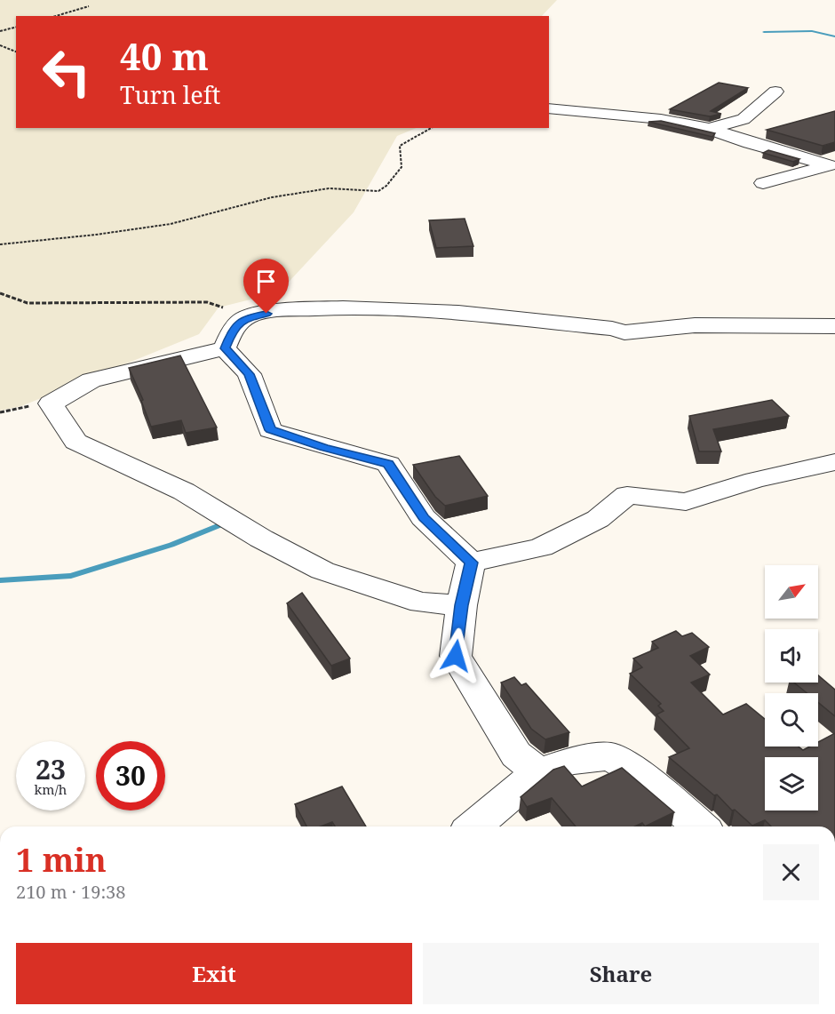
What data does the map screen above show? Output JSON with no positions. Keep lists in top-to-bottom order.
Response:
{
  "north": "top right",
  "page": {
    "turn": ["40 m", "Turn left"],
    "speed": "23 km/h",
    "limit": "30",
    "heading": ["1 min", "210 m · 19:38"],
    "buttons": ["Exit", "Share"]
  }
}
